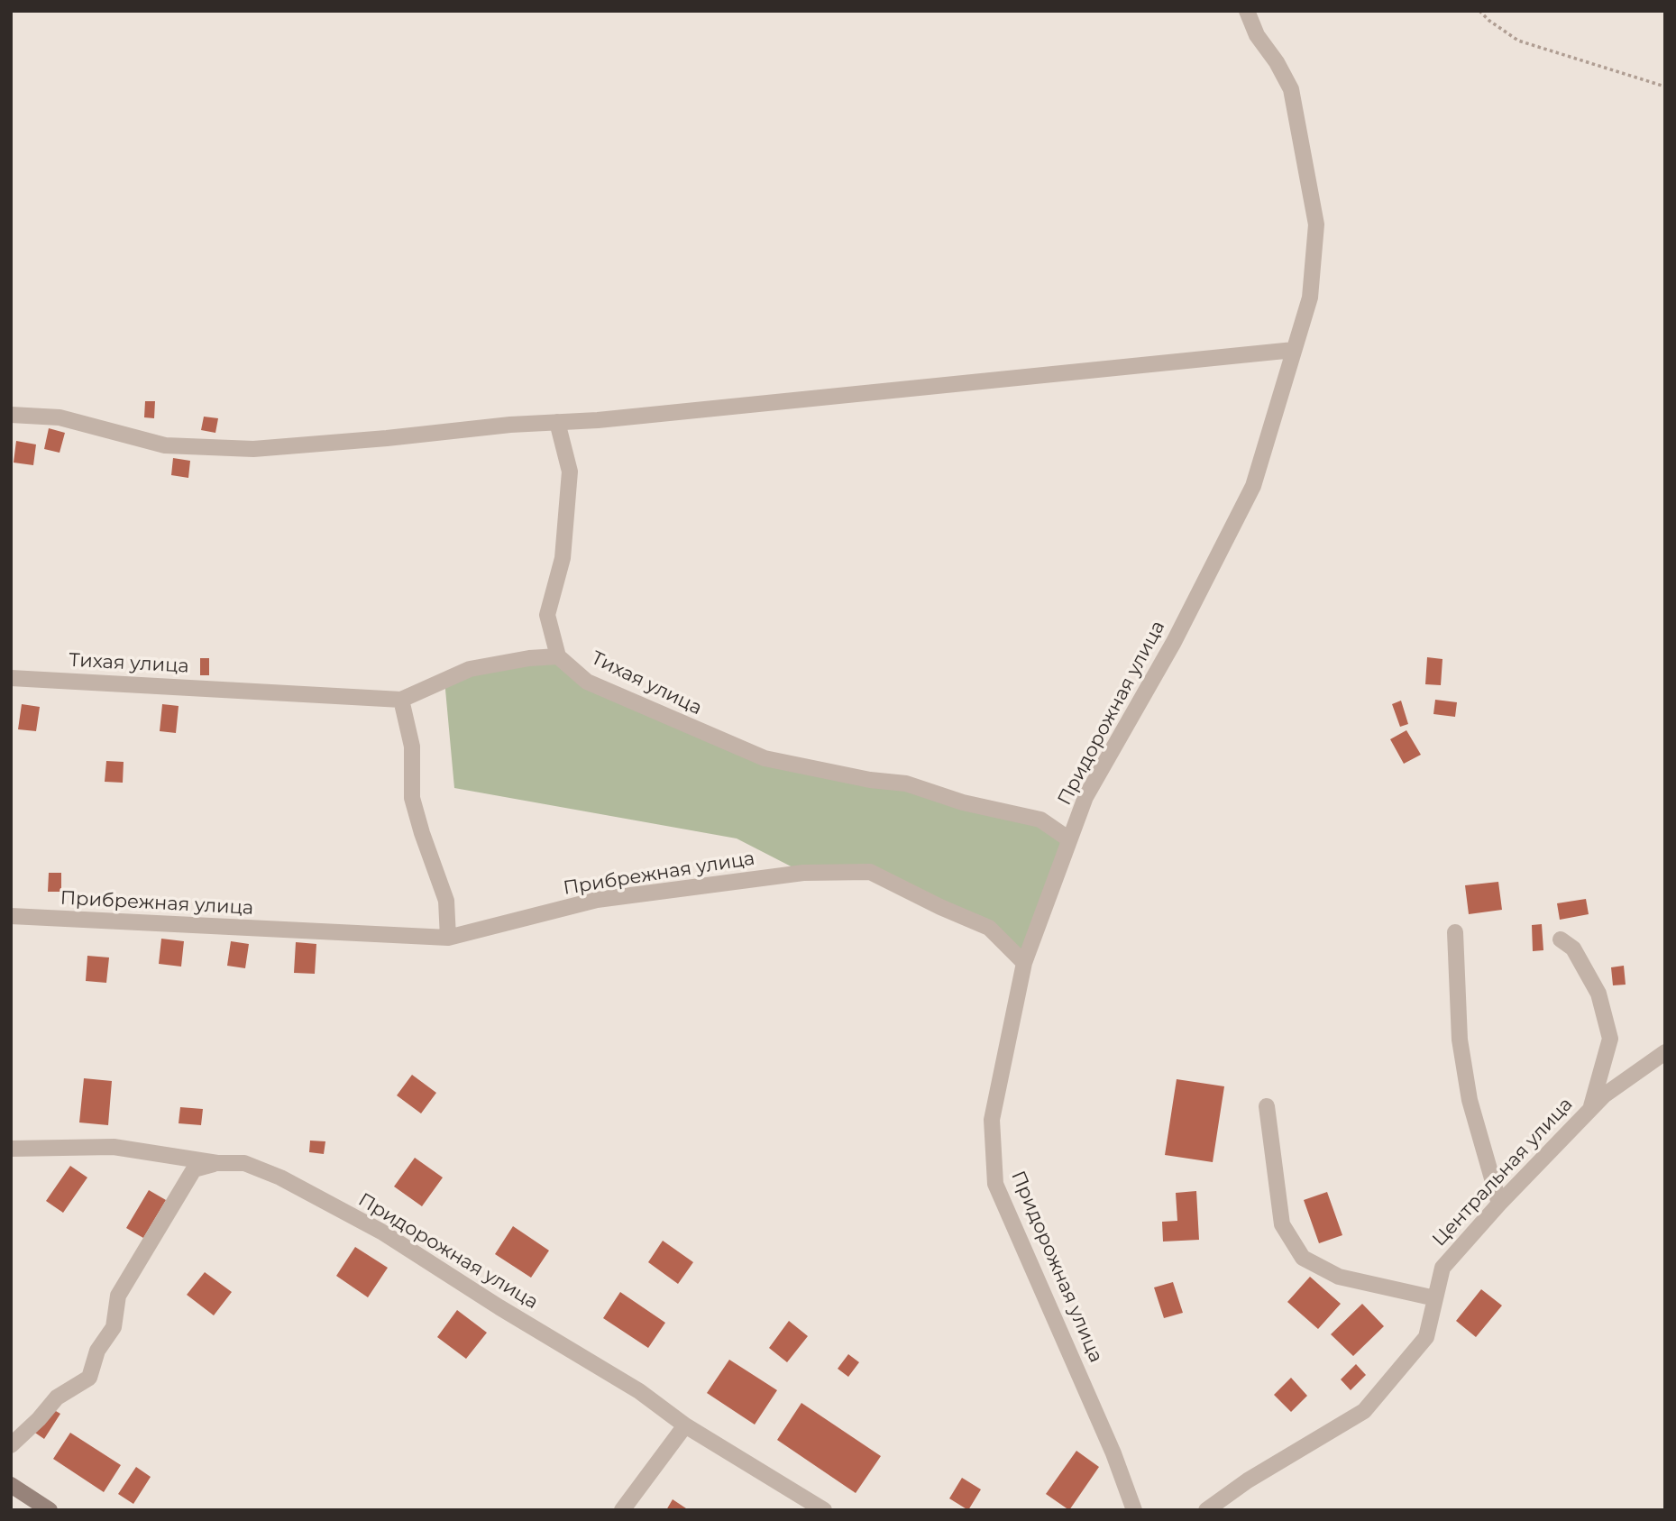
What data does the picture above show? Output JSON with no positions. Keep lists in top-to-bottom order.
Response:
{
  "streets": {
    "street": [
      "Тихая улица",
      "Придорожная улица",
      "Прибрежная улица",
      "Центральная улица"
    ]
  },
  "crossings": [
    ["Тихая улица", "Придорожная улица"],
    ["Придорожная улица", "Прибрежная улица"]
  ]
}
